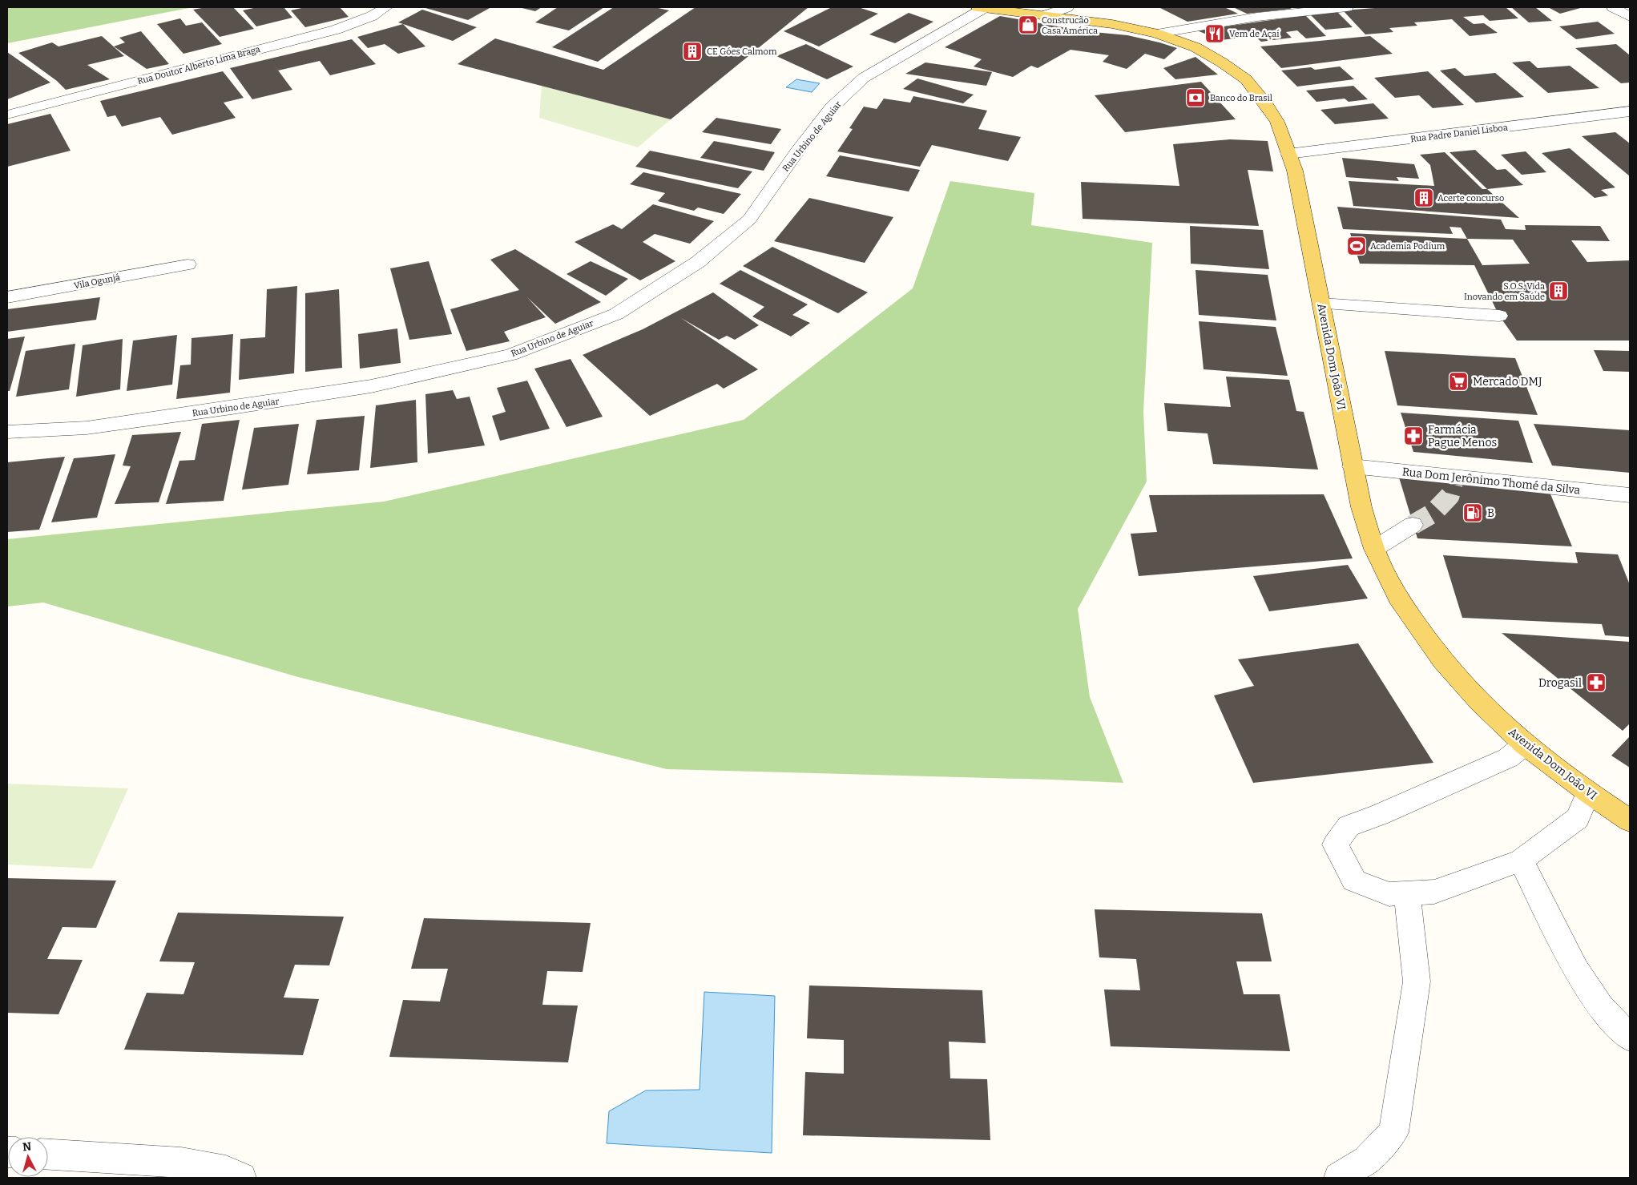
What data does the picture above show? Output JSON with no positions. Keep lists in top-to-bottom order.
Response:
{
  "streets": {
    "main road": ["Avenida Dom João VI"],
    "street": [
      "Rua Doutor Alberto Lima Braga",
      "Rua Padre Daniel Lisboa",
      "Rua Urbino de Aguiar",
      "Vila Ogunjá",
      "Rua Dom Jerônimo Thomé da Silva"
    ]
  },
  "crossings": [
    ["Rua Padre Daniel Lisboa", "Avenida Dom João VI"],
    ["Rua Urbino de Aguiar", "Avenida Dom João VI"],
    ["Avenida Dom João VI", "Rua Dom Jerônimo Thomé da Silva"]
  ],
  "places": {
    "shop": ["Construcão Casa América"],
    "restaurant": ["Vem de Açaí"],
    "building": ["CE Góes Calmom", "Acerte concurso", "S.O.S. Vida Inovando em Saúde"],
    "bank": ["Banco do Brasil"],
    "sports": ["Academia Podium"],
    "supermarket": ["Mercado DMJ"],
    "pharmacy": ["Farmácia Pague Menos", "Drogasil"],
    "fuel station": ["B"]
  },
  "north": "top"
}
